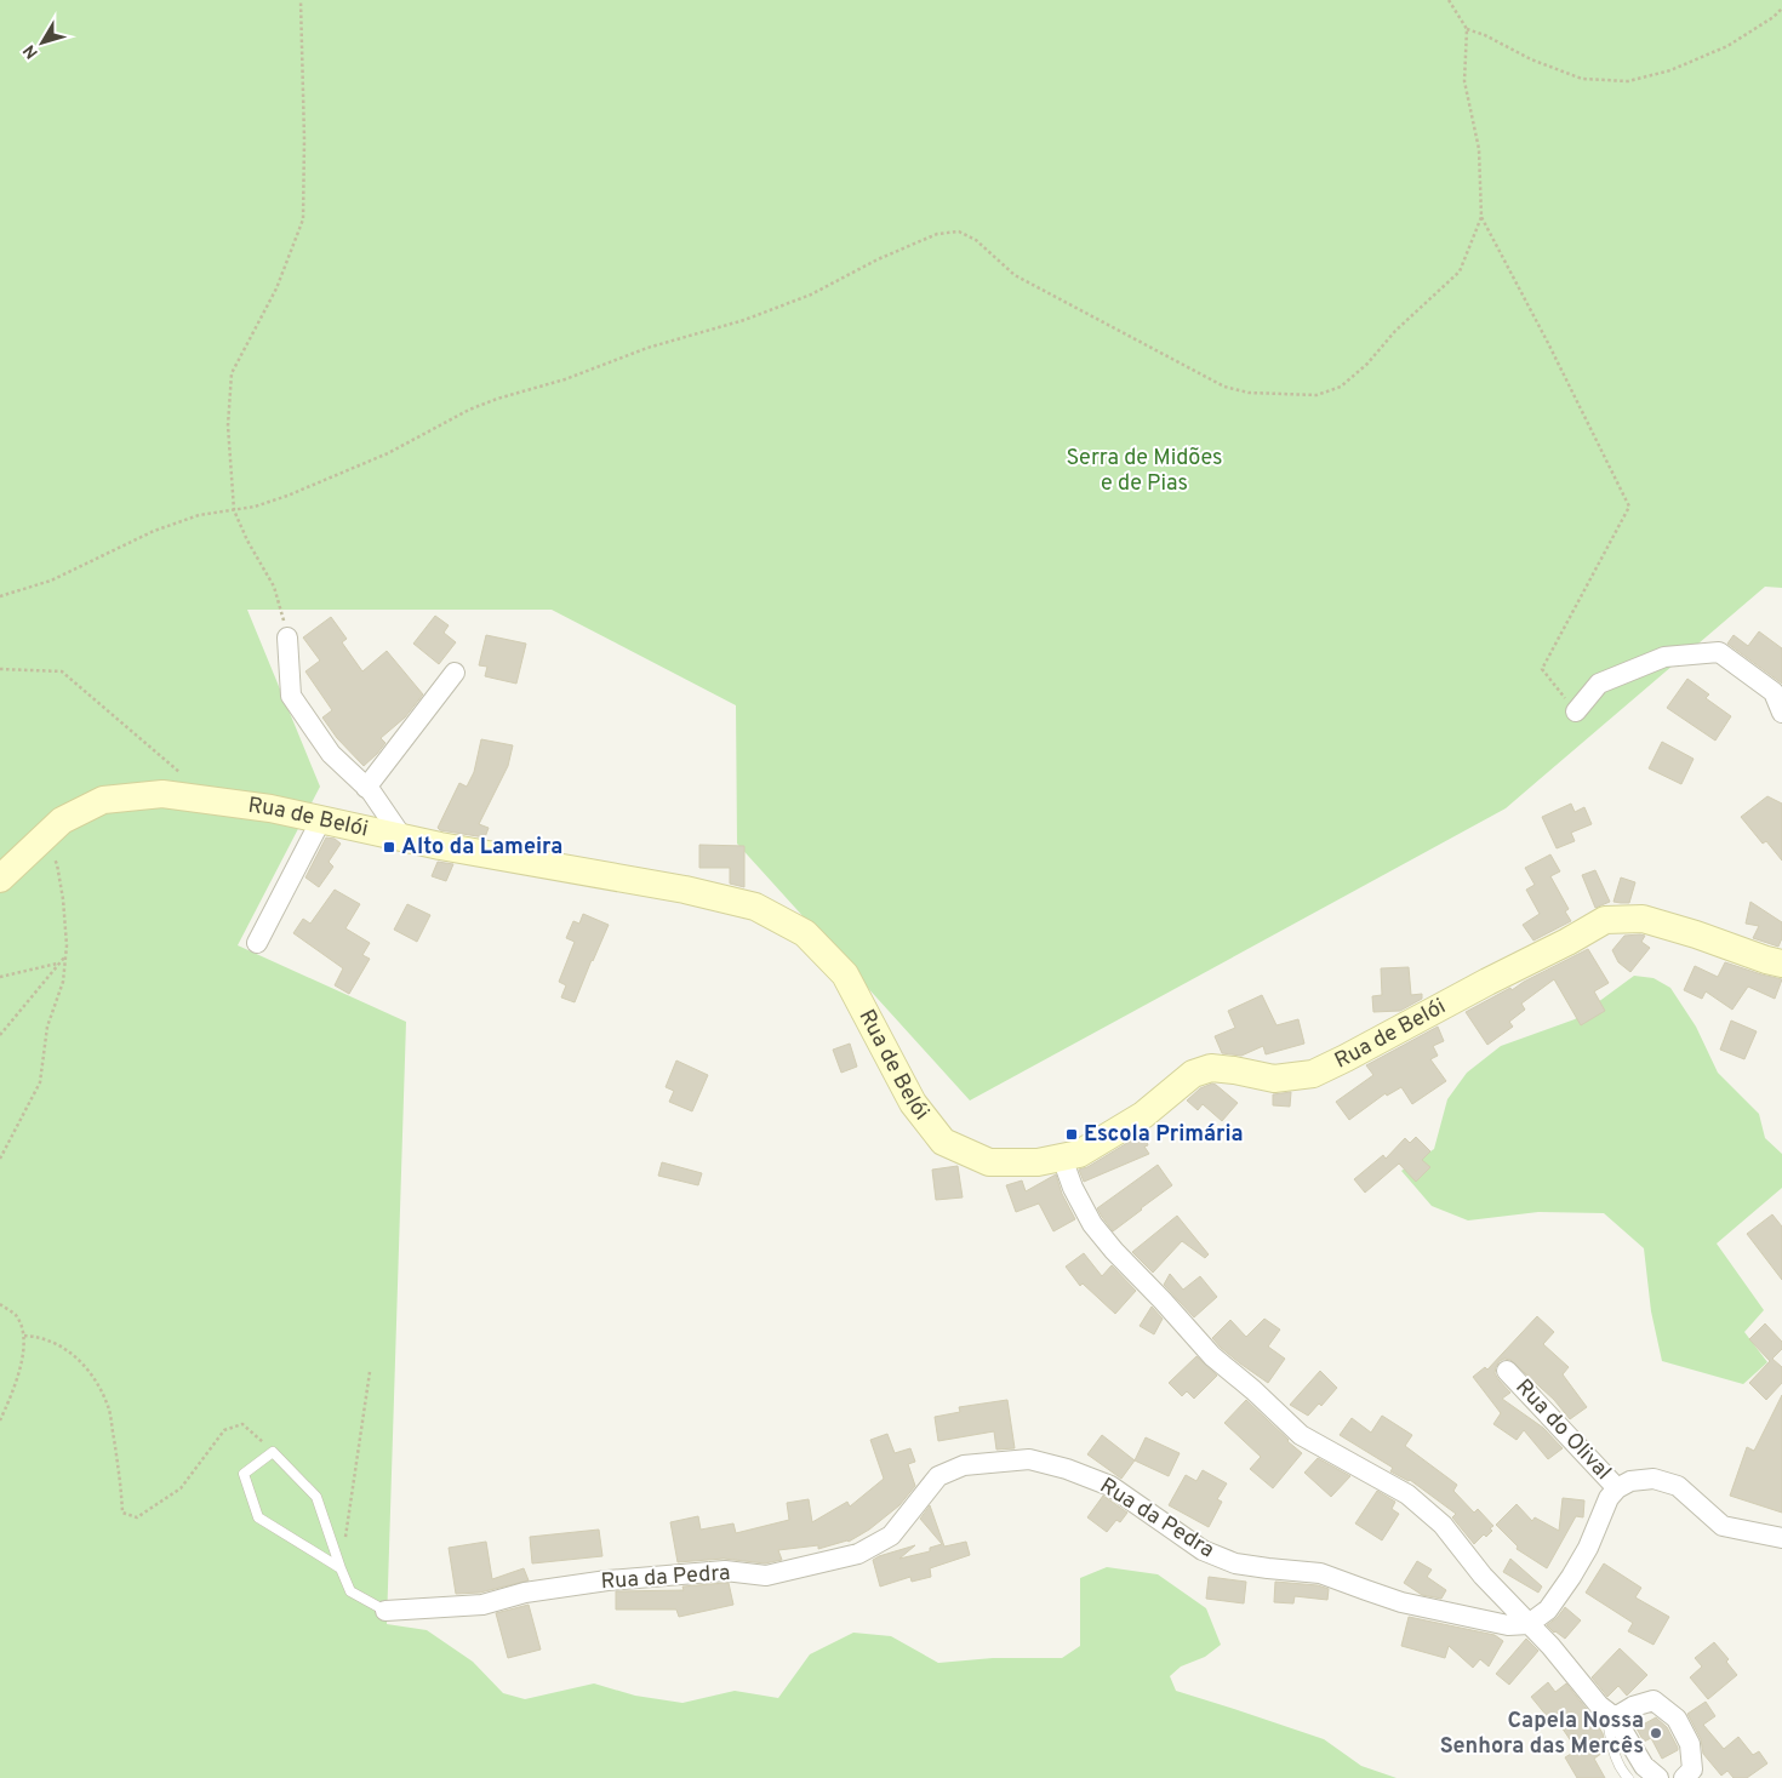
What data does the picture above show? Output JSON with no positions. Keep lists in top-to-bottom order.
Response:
{
  "streets": {
    "street": ["Rua de Belói", "Rua do Olival", "Rua da Pedra"]
  },
  "parks": ["Serra de Midões e de Pias"],
  "places": {
    "transit": ["Alto da Lameira", "Escola Primária"],
    "other": ["Capela Nossa Senhora das Mercês"]
  },
  "north": "bottom left"
}
